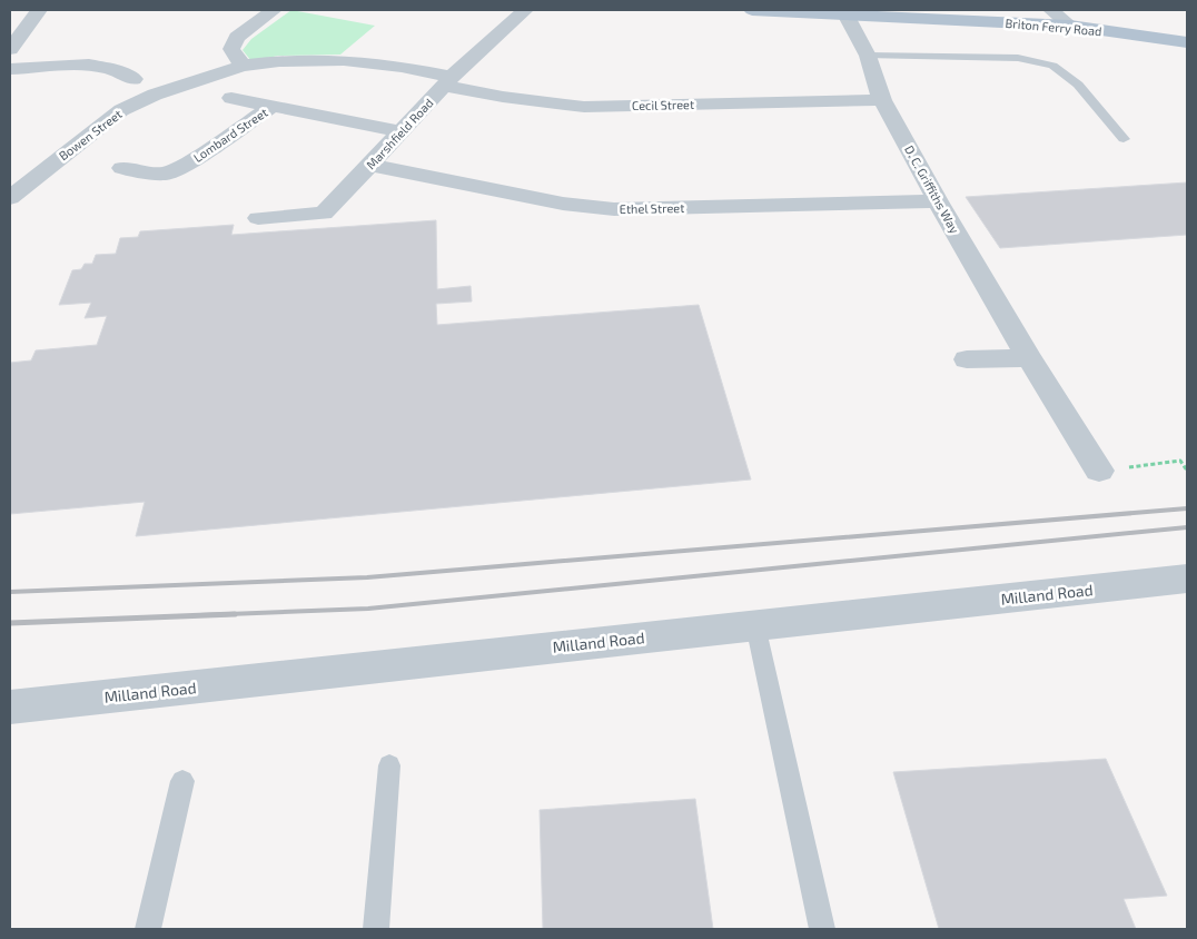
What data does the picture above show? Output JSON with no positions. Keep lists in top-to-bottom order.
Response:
{
  "streets": {
    "main road": ["Briton Ferry Road"],
    "street": [
      "Cecil Street",
      "Marshfield Road",
      "Bowen Street",
      "Lombard Street",
      "D. C. Griffiths Way",
      "Ethel Street",
      "Milland Road"
    ]
  },
  "crossings": [
    ["Briton Ferry Road", "D. C. Griffiths Way"],
    ["Cecil Street", "Marshfield Road"],
    ["Cecil Street", "Bowen Street"],
    ["Cecil Street", "D. C. Griffiths Way"],
    ["Marshfield Road", "Bowen Street"],
    ["Marshfield Road", "Lombard Street"],
    ["Marshfield Road", "Ethel Street"],
    ["D. C. Griffiths Way", "Ethel Street"]
  ]
}
